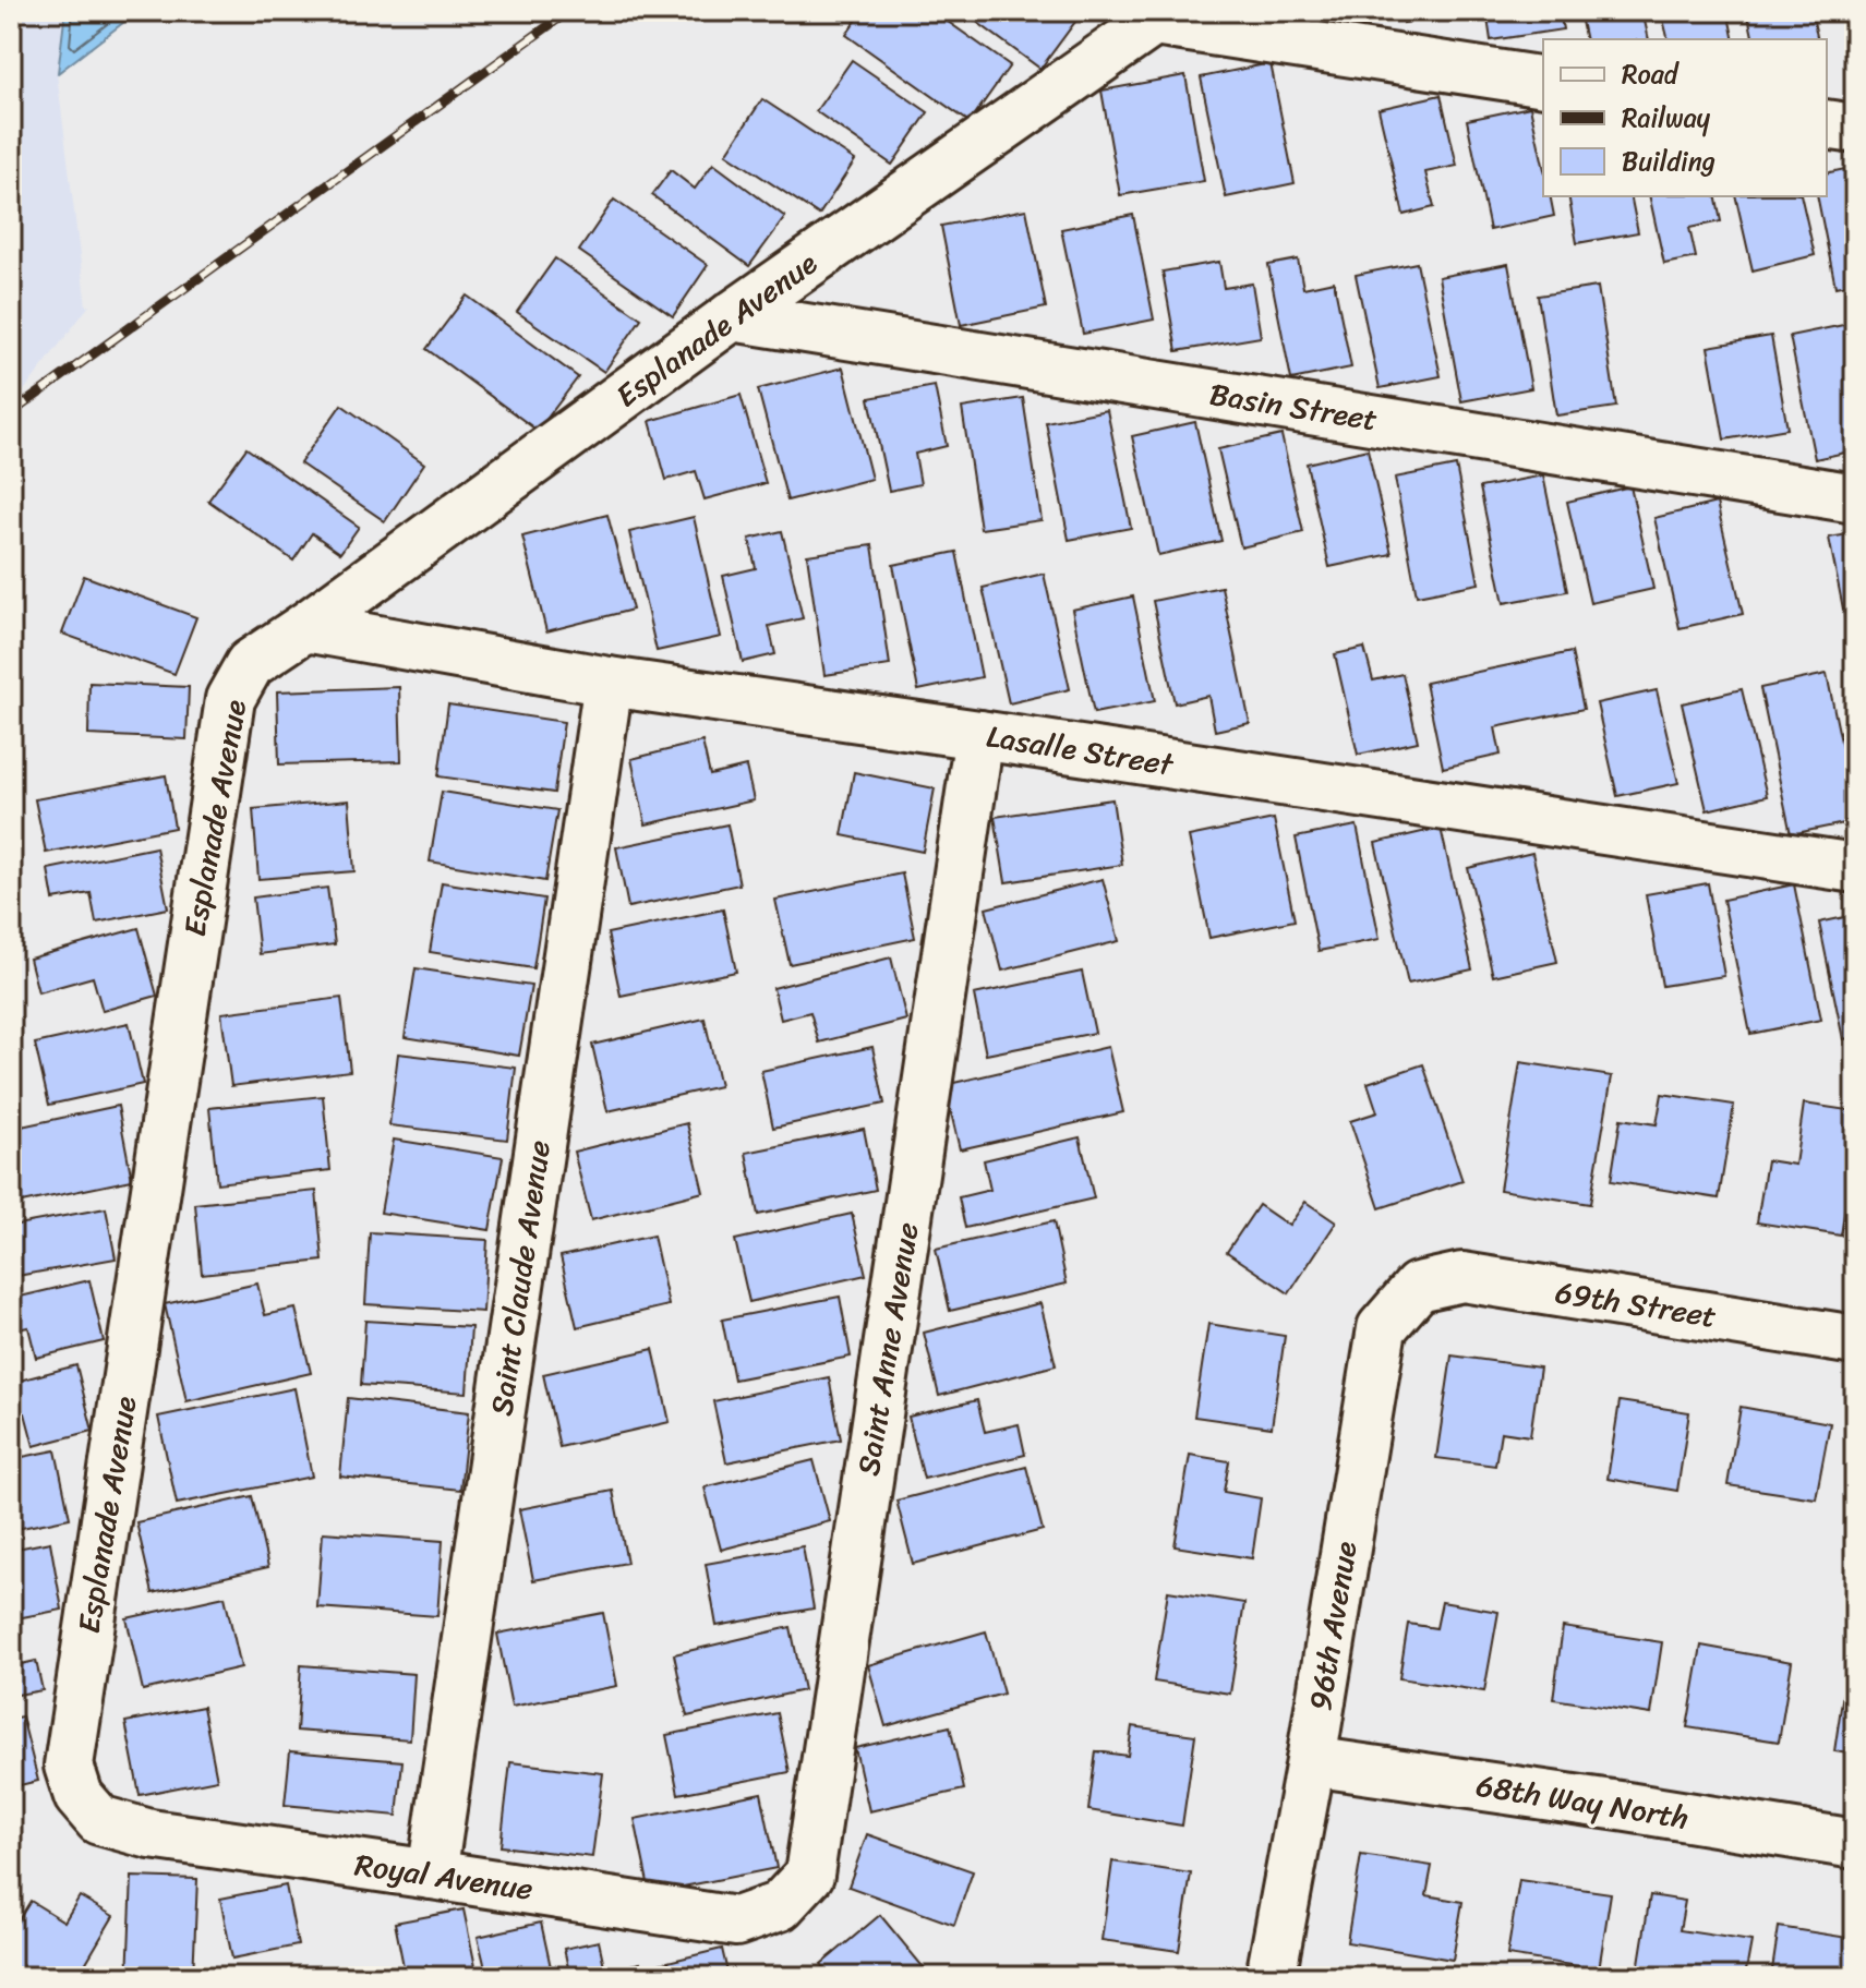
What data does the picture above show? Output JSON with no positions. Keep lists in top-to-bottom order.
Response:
{
  "streets": {
    "street": [
      "Esplanade Avenue",
      "Basin Street",
      "Lasalle Street",
      "Saint Claude Avenue",
      "69th Street",
      "Saint Anne Avenue",
      "96th Avenue",
      "68th Way North",
      "Royal Avenue"
    ]
  },
  "crossings": [
    ["Esplanade Avenue", "Basin Street"],
    ["Esplanade Avenue", "Lasalle Street"],
    ["Esplanade Avenue", "Royal Avenue"],
    ["Lasalle Street", "Saint Claude Avenue"],
    ["Lasalle Street", "Saint Anne Avenue"],
    ["Saint Claude Avenue", "Royal Avenue"],
    ["69th Street", "96th Avenue"],
    ["Saint Anne Avenue", "Royal Avenue"],
    ["96th Avenue", "68th Way North"]
  ],
  "legend": ["Road", "Railway", "Building"]
}
